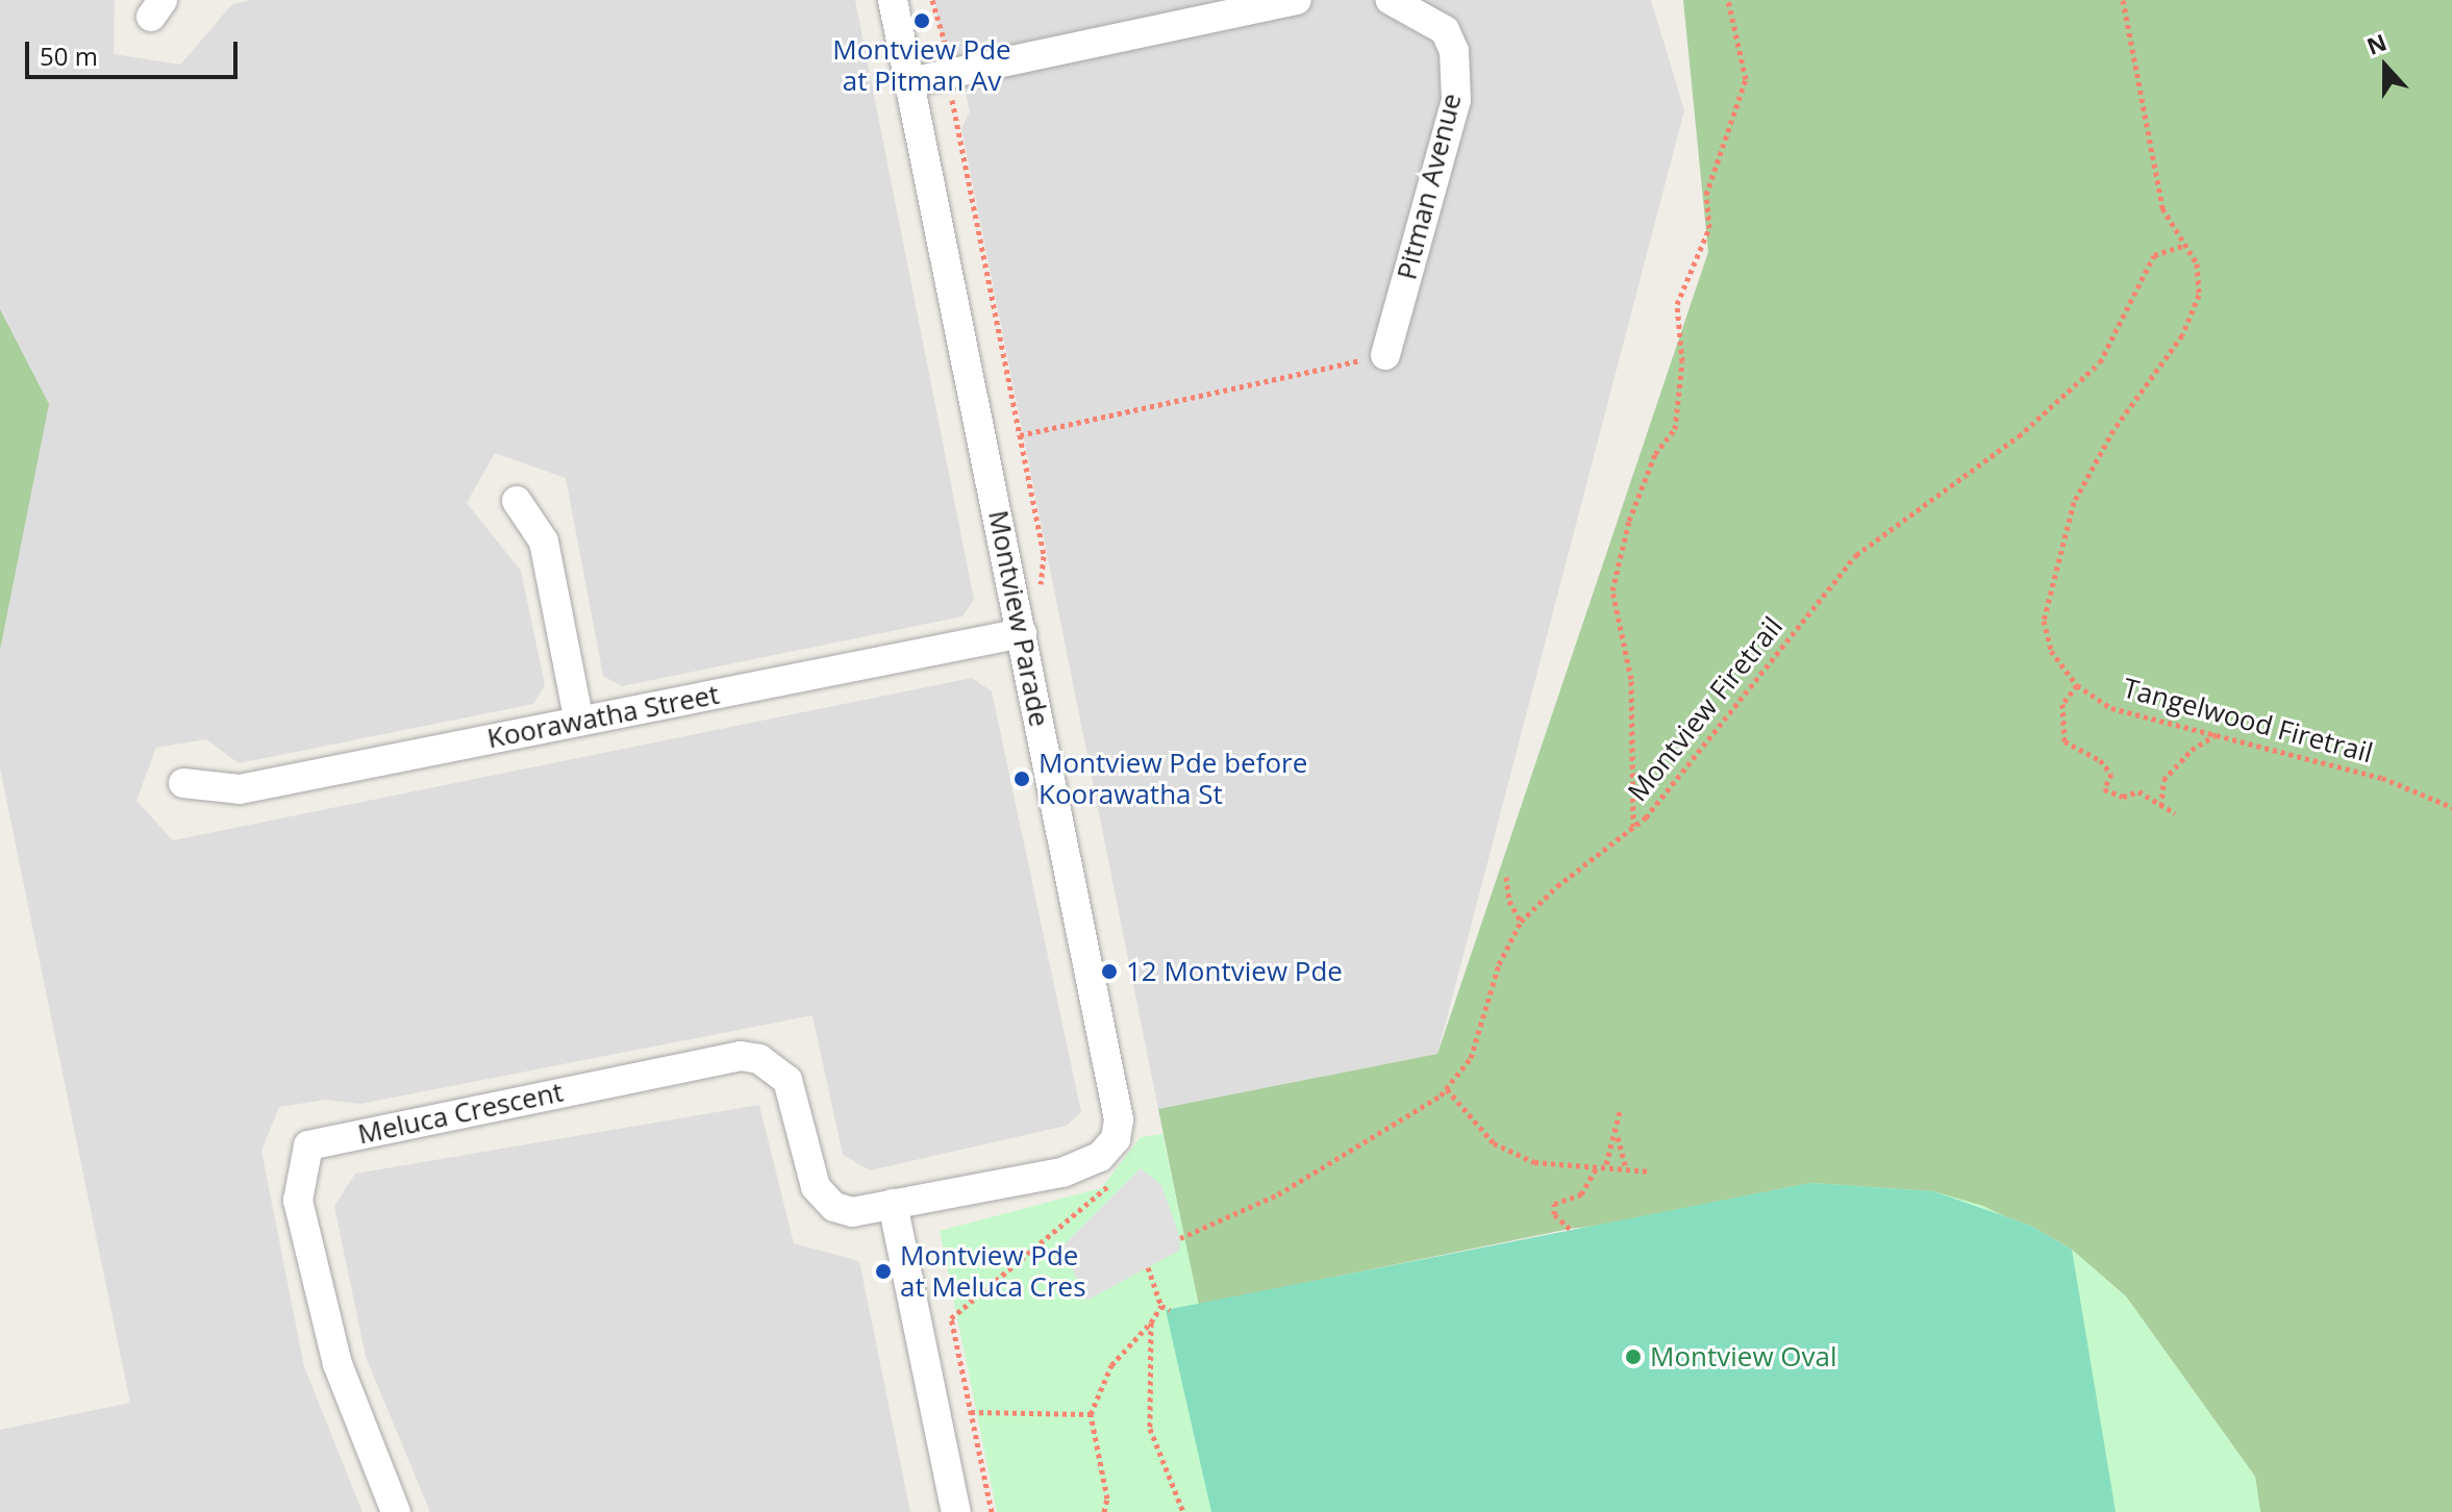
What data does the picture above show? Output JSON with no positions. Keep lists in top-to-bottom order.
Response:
{
  "streets": {
    "street": [
      "Pitman Avenue",
      "Montview Parade",
      "Koorawatha Street",
      "Meluca Crescent"
    ],
    "path": ["Montview Firetrail", "Tangelwood Firetrail"]
  },
  "crossings": [
    ["Montview Parade", "Koorawatha Street"],
    ["Montview Parade", "Meluca Crescent"],
    ["Montview Firetrail", "Tangelwood Firetrail"]
  ],
  "places": [
    "Montview Pde at Pitman Av",
    "Montview Pde before Koorawatha St",
    "12 Montview Pde",
    "Montview Pde at Meluca Cres",
    "Montview Oval"
  ],
  "scale_bar": "50 m",
  "north": "top"
}
